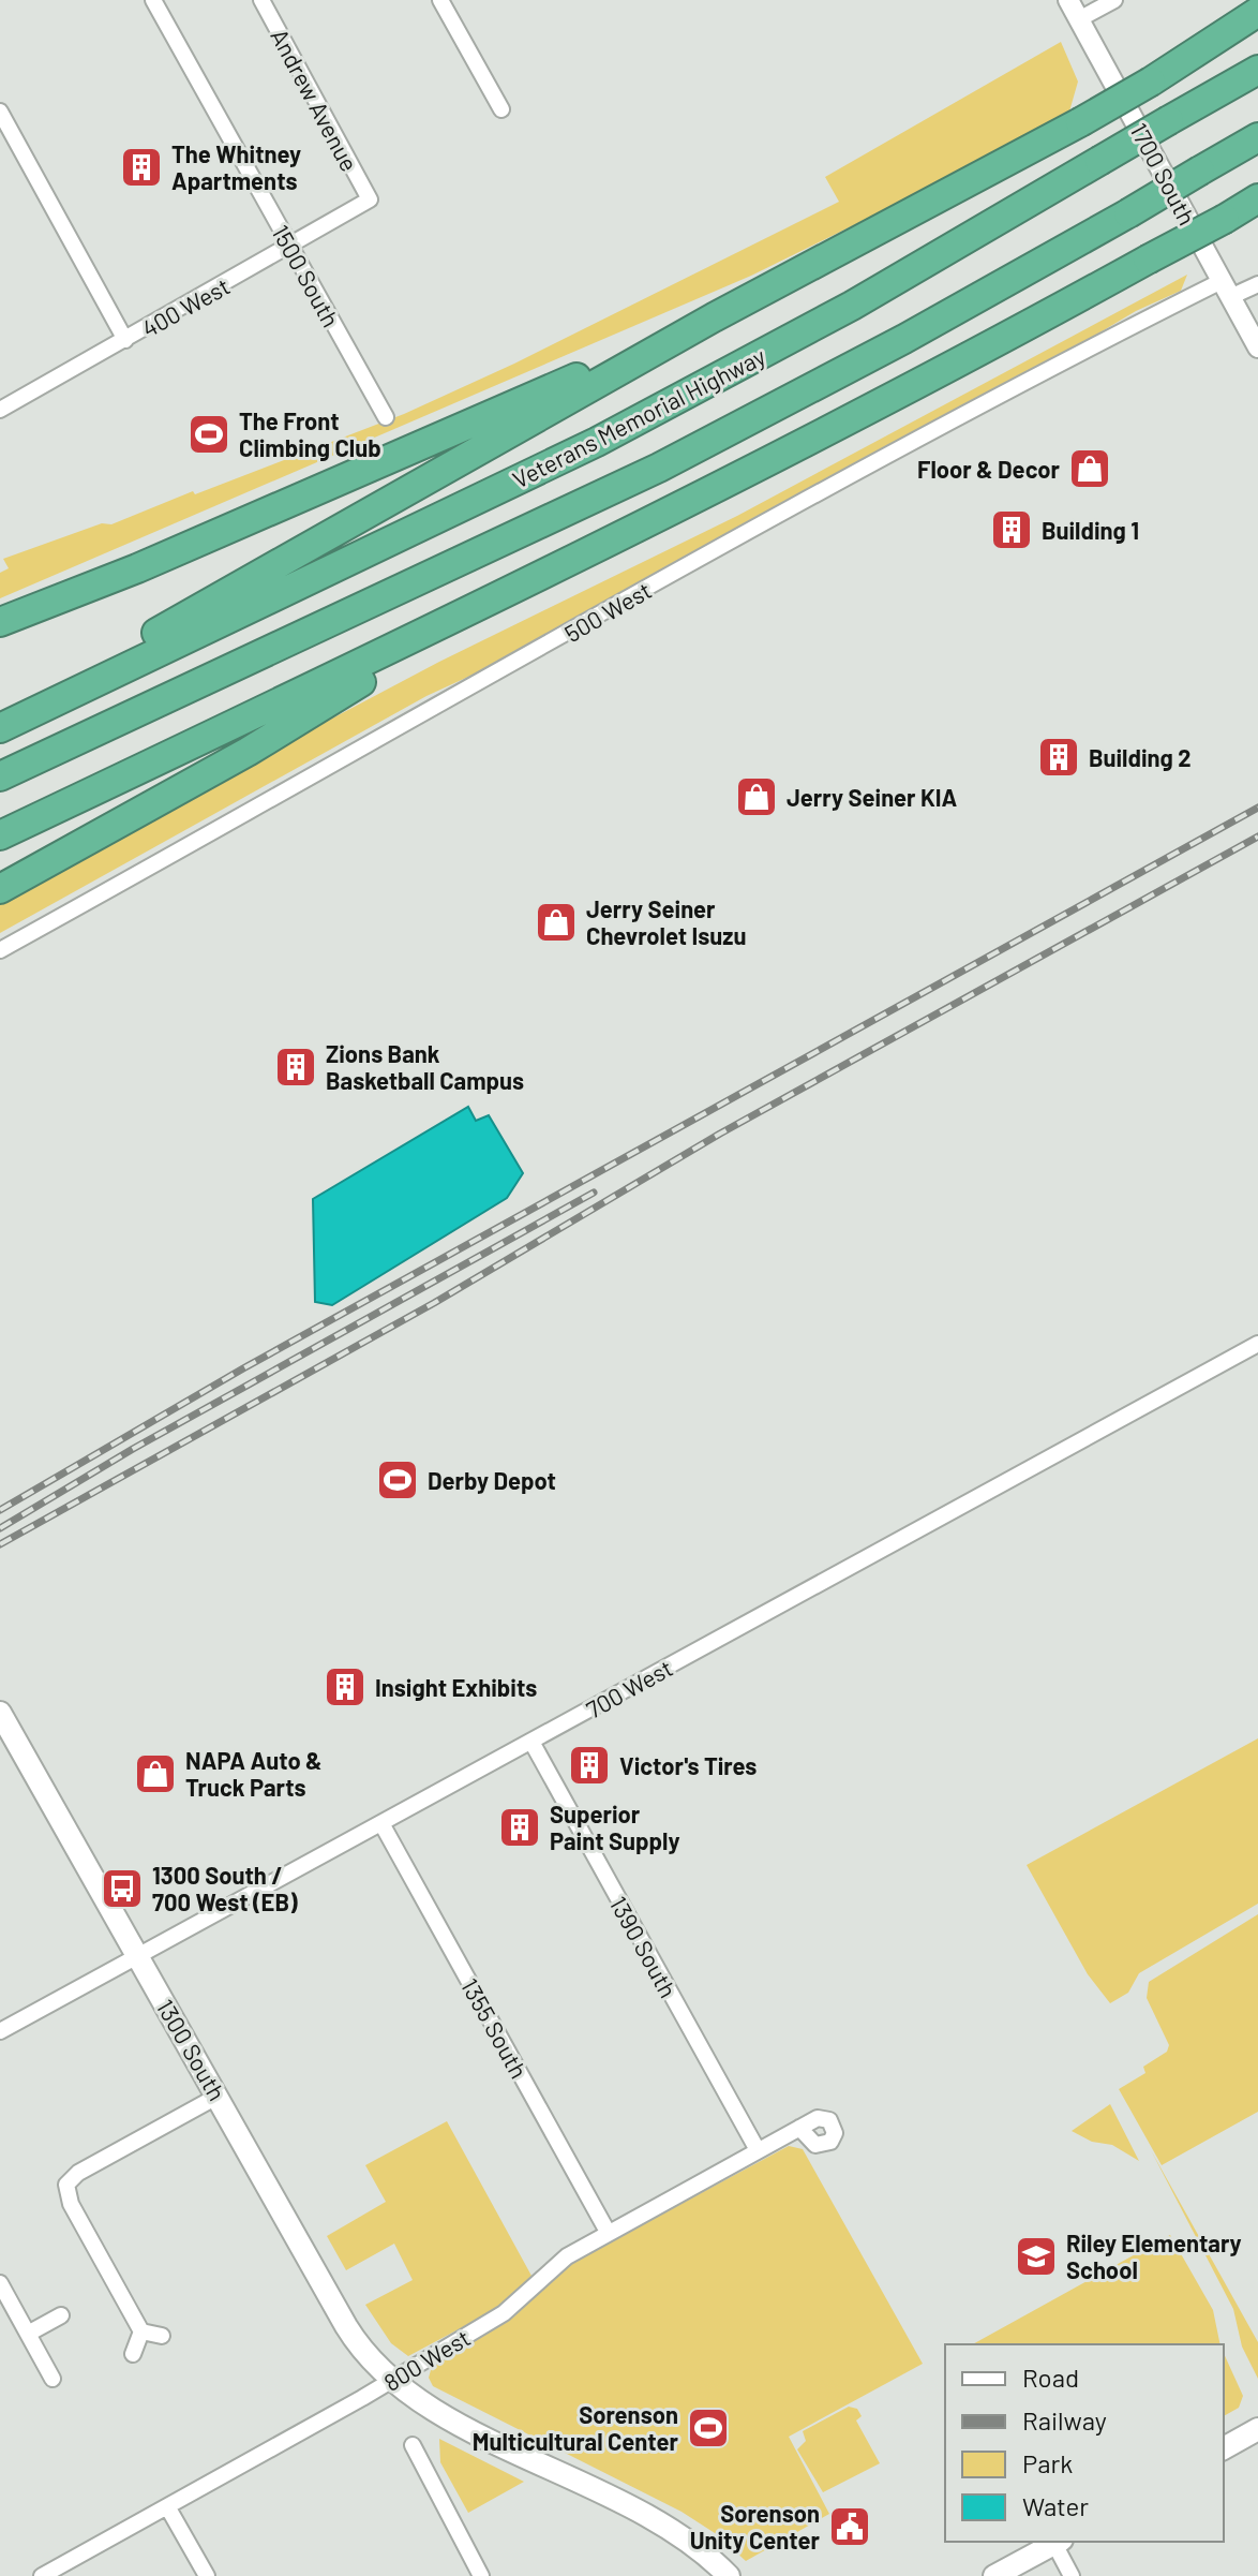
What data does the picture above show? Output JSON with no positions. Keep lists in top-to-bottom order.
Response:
{
  "streets": {
    "highway": ["Veterans Memorial Highway"],
    "main road": ["1300 South"],
    "street": [
      "Andrew Avenue",
      "1700 South",
      "1500 South",
      "400 West",
      "500 West",
      "700 West",
      "1390 South",
      "1355 South",
      "800 West"
    ]
  },
  "crossings": [
    ["Andrew Avenue", "400 West"],
    ["1700 South", "500 West"],
    ["1500 South", "400 West"],
    ["700 West", "1390 South"],
    ["700 West", "1355 South"],
    ["700 West", "1300 South"],
    ["1390 South", "800 West"],
    ["1355 South", "800 West"],
    ["1300 South", "800 West"]
  ],
  "places": {
    "building": [
      "The Whitney Apartments",
      "Building 1",
      "Building 2",
      "Zions Bank Basketball Campus",
      "Insight Exhibits",
      "Victor's Tires",
      "Superior Paint Supply"
    ],
    "sports": ["The Front Climbing Club", "Derby Depot", "Sorenson Multicultural Center"],
    "shop": [
      "Floor & Decor",
      "Jerry Seiner KIA",
      "Jerry Seiner Chevrolet Isuzu",
      "NAPA Auto & Truck Parts"
    ],
    "bus stop": ["1300 South / 700 West (EB)"],
    "school or university": ["Riley Elementary School"],
    "public building": ["Sorenson Unity Center"]
  },
  "legend": [
    "Road",
    "Railway",
    "Park",
    "Water"
  ]
}
